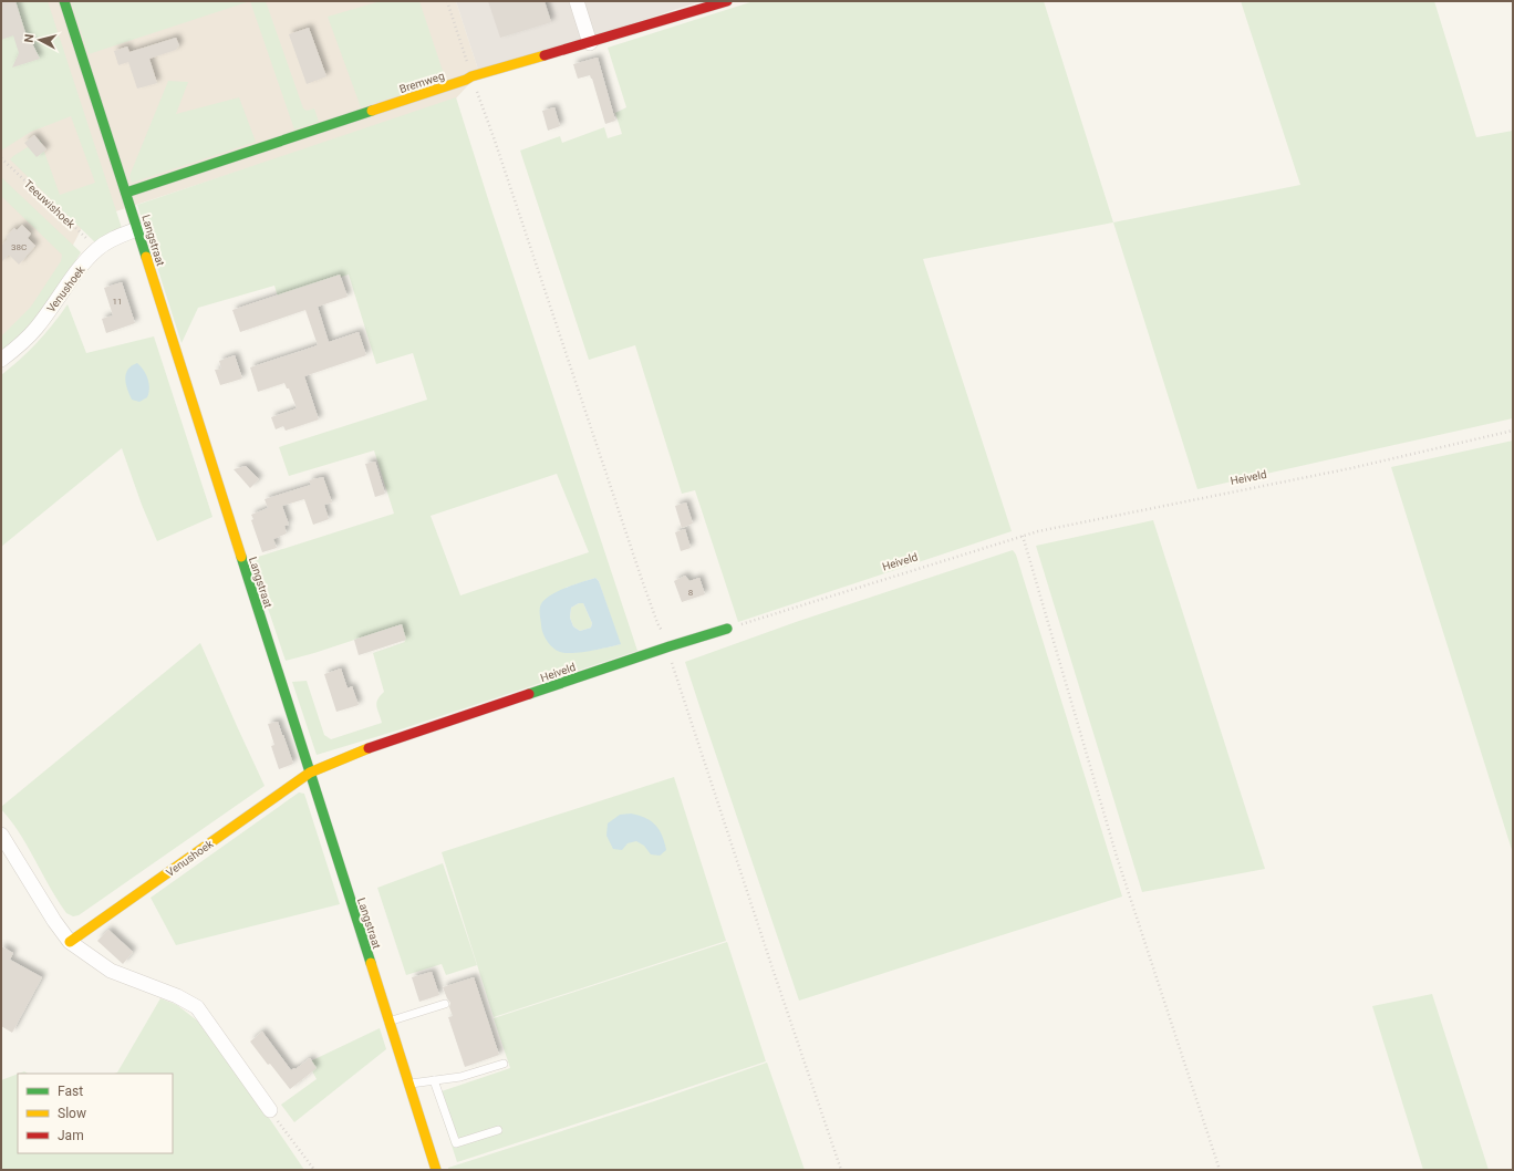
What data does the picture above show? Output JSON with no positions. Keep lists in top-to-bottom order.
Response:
{
  "streets": {
    "street": [
      "Bremweg",
      "Langstraat",
      "Venushoek",
      "Heiveld"
    ],
    "path": ["Teeuwishoek"]
  },
  "crossings": [
    ["Bremweg", "Langstraat"],
    ["Teeuwishoek", "Venushoek"],
    ["Langstraat", "Venushoek"],
    ["Langstraat", "Heiveld"],
    ["Venushoek", "Heiveld"]
  ],
  "house_numbers": ["38C", "11", "8"],
  "legend": ["Fast", "Slow", "Jam"],
  "north": "left"
}
